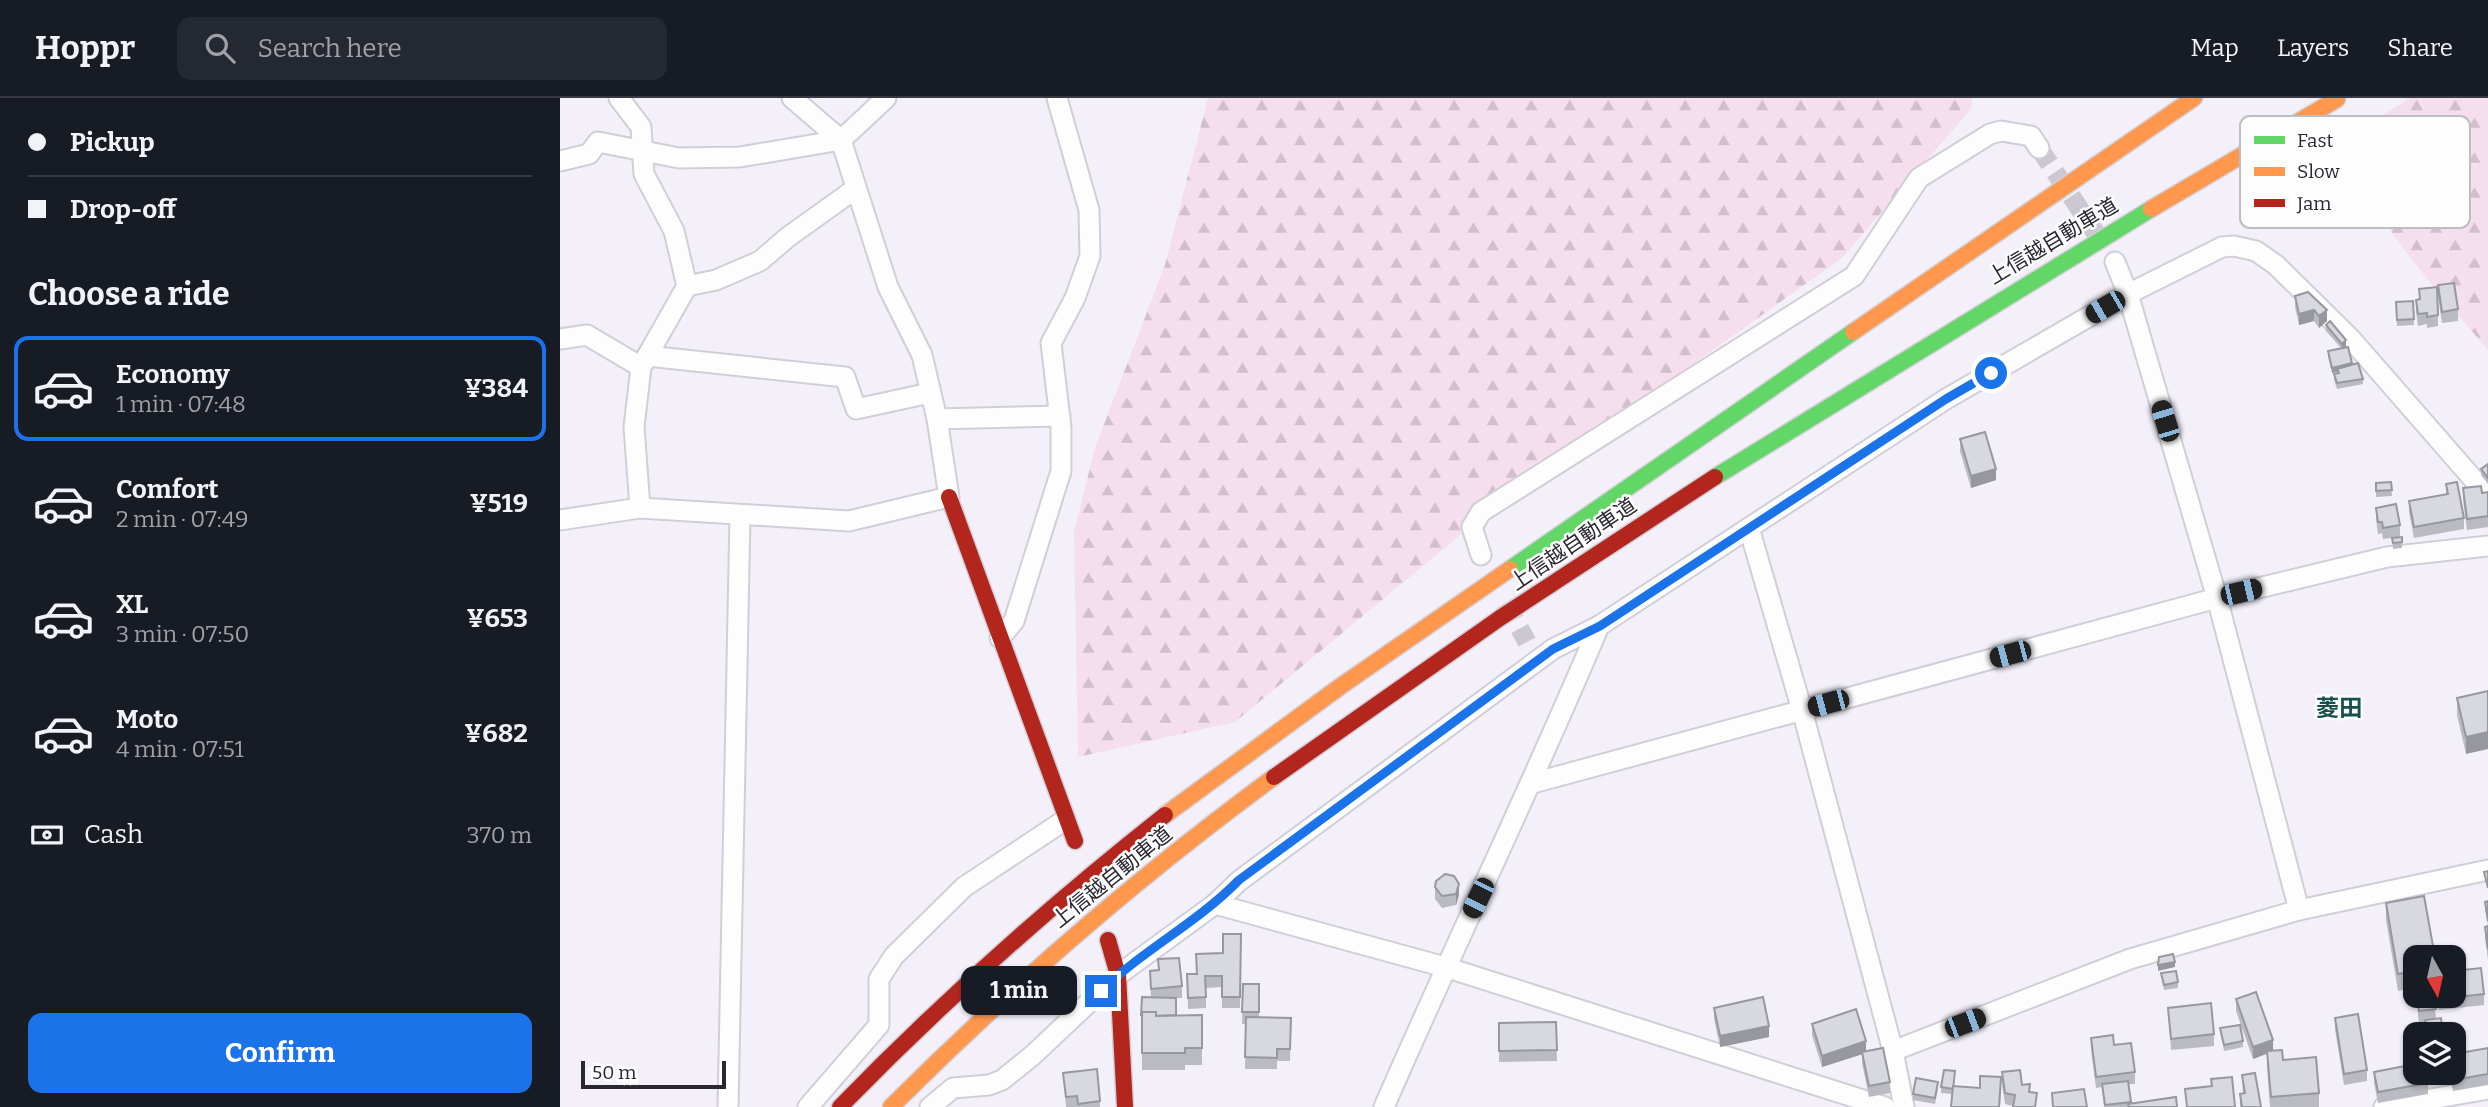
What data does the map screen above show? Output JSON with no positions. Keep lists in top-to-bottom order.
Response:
{
  "streets": {
    "main road": ["上信越自動車道"]
  },
  "districts": ["菱田"],
  "legend": ["Fast", "Slow", "Jam"],
  "scale_bar": "50 m",
  "north": "bottom",
  "page": {
    "header": "Hoppr",
    "search": "Search here",
    "nav": ["Map", "Layers", "Share"],
    "banner": ["Pickup", "Drop-off"],
    "heading": "Choose a ride",
    "list": [
      {
        "name": "Economy",
        "note": "1 min · 07:48",
        "value": "¥384"
      },
      {
        "name": "Comfort",
        "note": "2 min · 07:49",
        "value": "¥519"
      },
      {
        "name": "XL",
        "note": "3 min · 07:50",
        "value": "¥653"
      },
      {
        "name": "Moto",
        "note": "4 min · 07:51",
        "value": "¥682"
      }
    ],
    "pay": ["Cash", "370 m"],
    "bubble": "1 min",
    "buttons": "Confirm",
    "scale": "50 m"
  }
}
